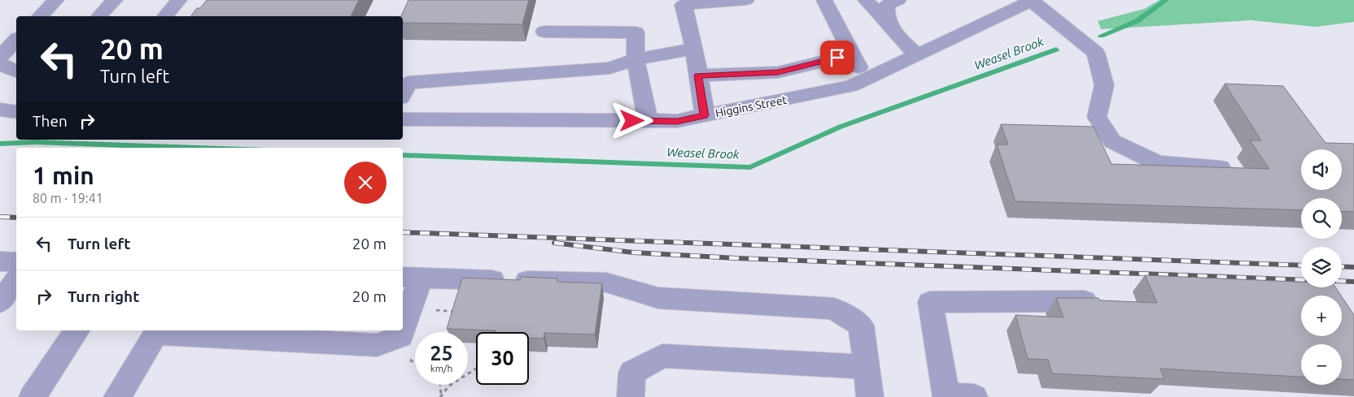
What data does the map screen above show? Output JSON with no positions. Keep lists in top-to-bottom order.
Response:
{
  "streets": {
    "street": ["Higgins Street"]
  },
  "water": ["Weasel Brook"],
  "page": {
    "turn": ["20 m", "Turn left"],
    "then": "Then",
    "heading": ["1 min", "80 m · 19:41"],
    "map_buttons": ["+", "−"],
    "list": [
      {
        "name": "Turn left",
        "value": "20 m"
      },
      {
        "name": "Turn right",
        "value": "20 m"
      }
    ],
    "speed": "25 km/h",
    "limit": "30"
  }
}
